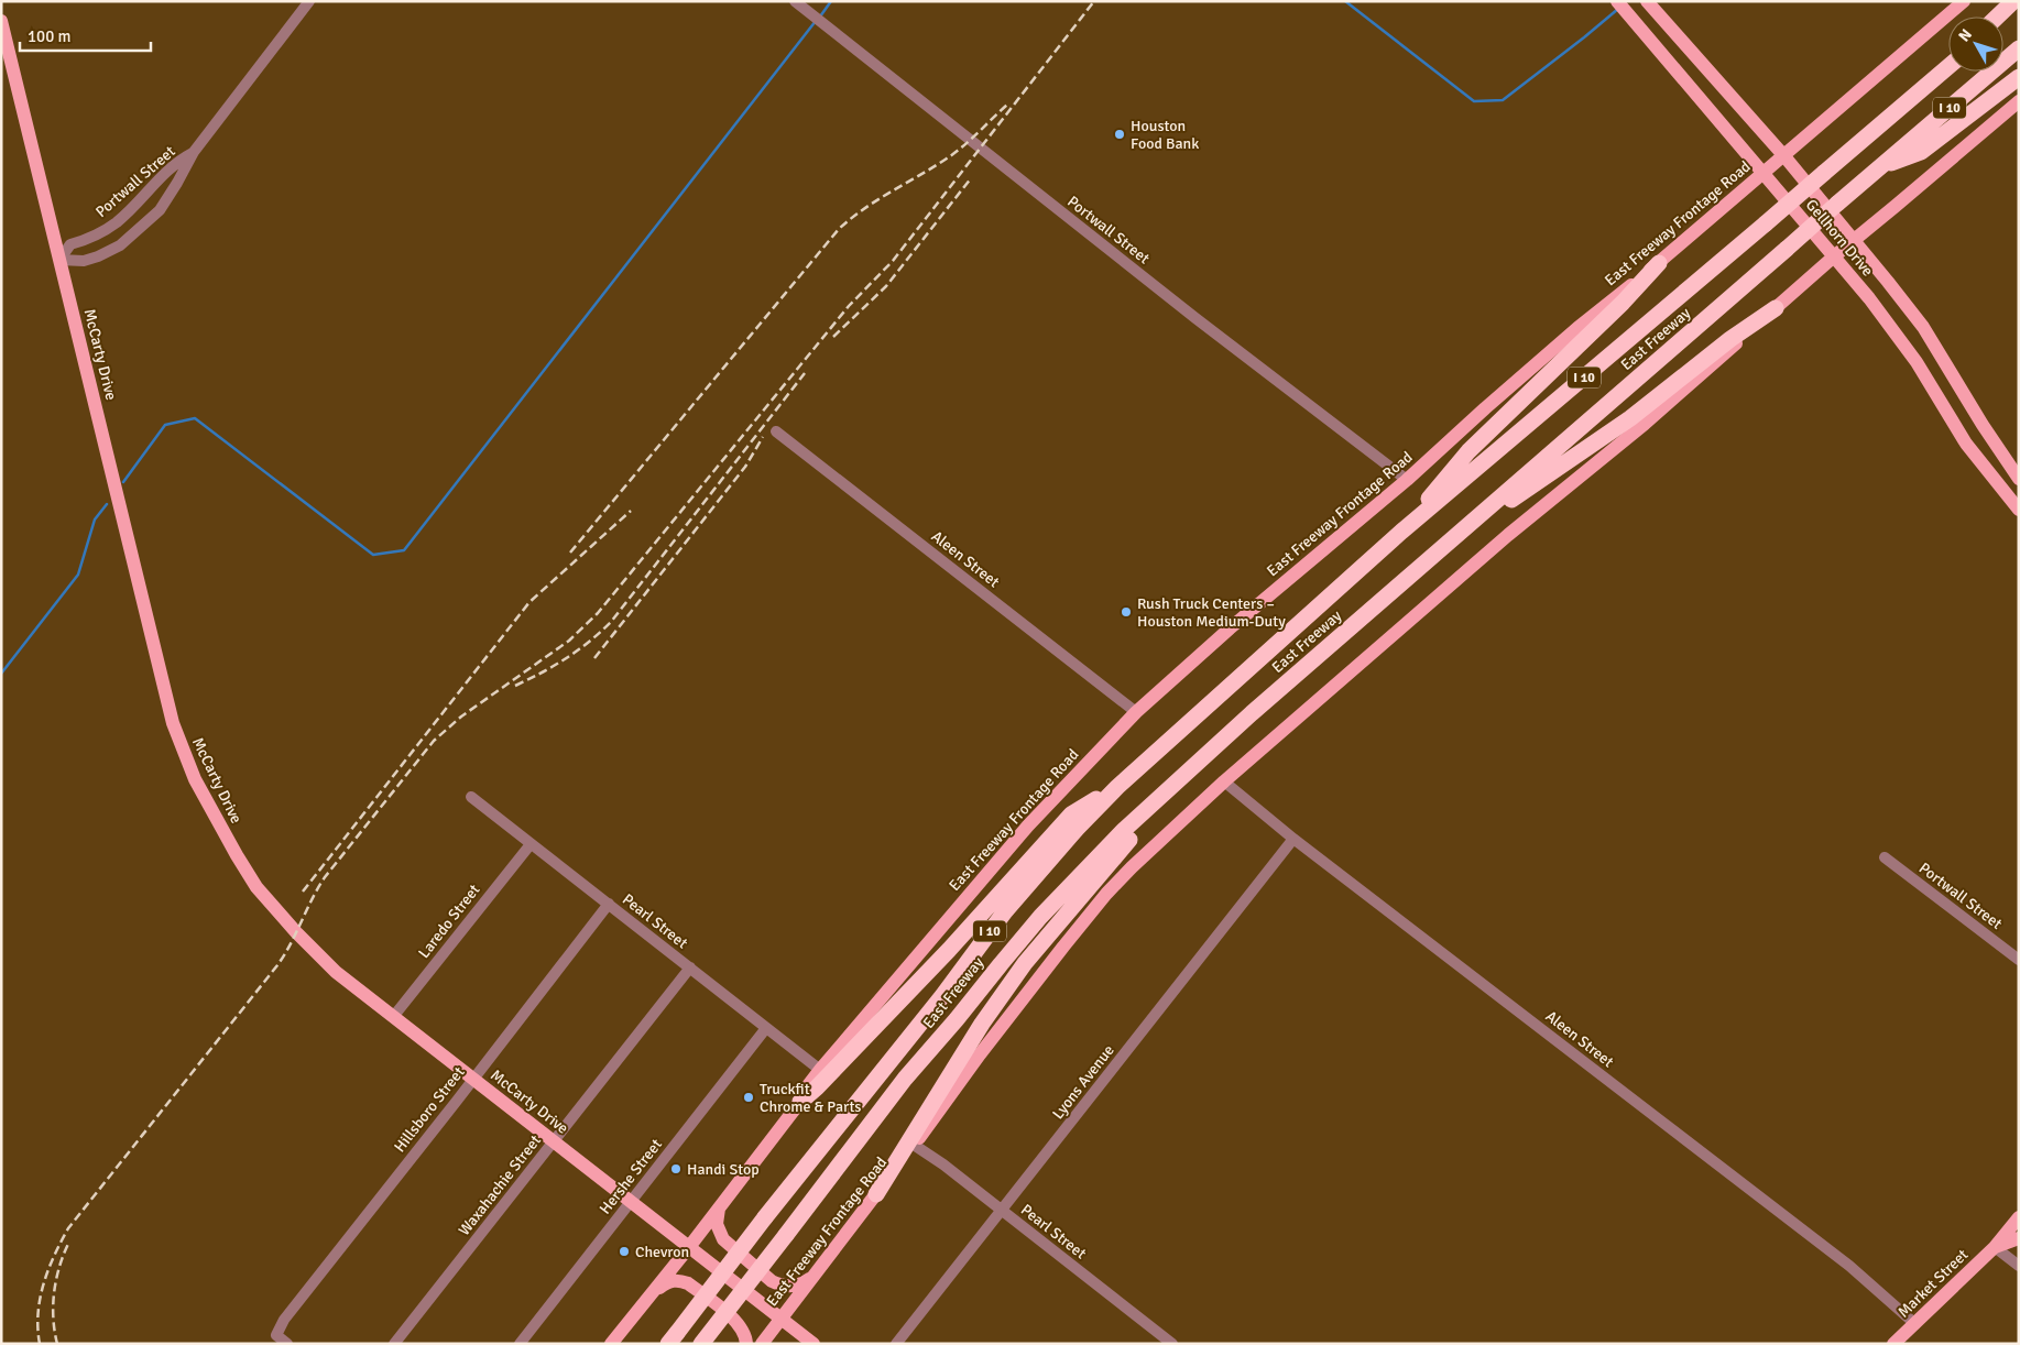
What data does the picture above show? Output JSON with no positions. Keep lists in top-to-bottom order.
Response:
{
  "streets": {
    "highway": ["I 10", "East Freeway"],
    "main road": [
      "East Freeway Frontage Road",
      "Gellhorn Drive",
      "McCarty Drive",
      "Market Street"
    ],
    "street": [
      "Portwall Street",
      "Aleen Street",
      "Laredo Street",
      "Pearl Street",
      "Lyons Avenue",
      "Hillsboro Street",
      "Hershe Street",
      "Waxahachie Street"
    ]
  },
  "crossings": [
    ["Portwall Street", "East Freeway Frontage Road"],
    ["Portwall Street", "McCarty Drive"],
    ["East Freeway Frontage Road", "Gellhorn Drive"],
    ["East Freeway Frontage Road", "McCarty Drive"],
    ["East Freeway Frontage Road", "Aleen Street"],
    ["East Freeway Frontage Road", "Pearl Street"],
    ["McCarty Drive", "Laredo Street"],
    ["McCarty Drive", "Hillsboro Street"],
    ["McCarty Drive", "Hershe Street"],
    ["McCarty Drive", "Waxahachie Street"],
    ["Aleen Street", "Lyons Avenue"],
    ["Aleen Street", "Market Street"],
    ["Laredo Street", "Pearl Street"],
    ["Pearl Street", "Lyons Avenue"],
    ["Pearl Street", "Hillsboro Street"],
    ["Pearl Street", "Hershe Street"],
    ["Pearl Street", "Waxahachie Street"]
  ],
  "places": [
    "Houston Food Bank",
    "Rush Truck Centers – Houston Medium-Duty",
    "Truckfit Chrome & Parts",
    "Handi Stop",
    "Chevron"
  ],
  "scale_bar": "100 m",
  "north": "top left"
}
